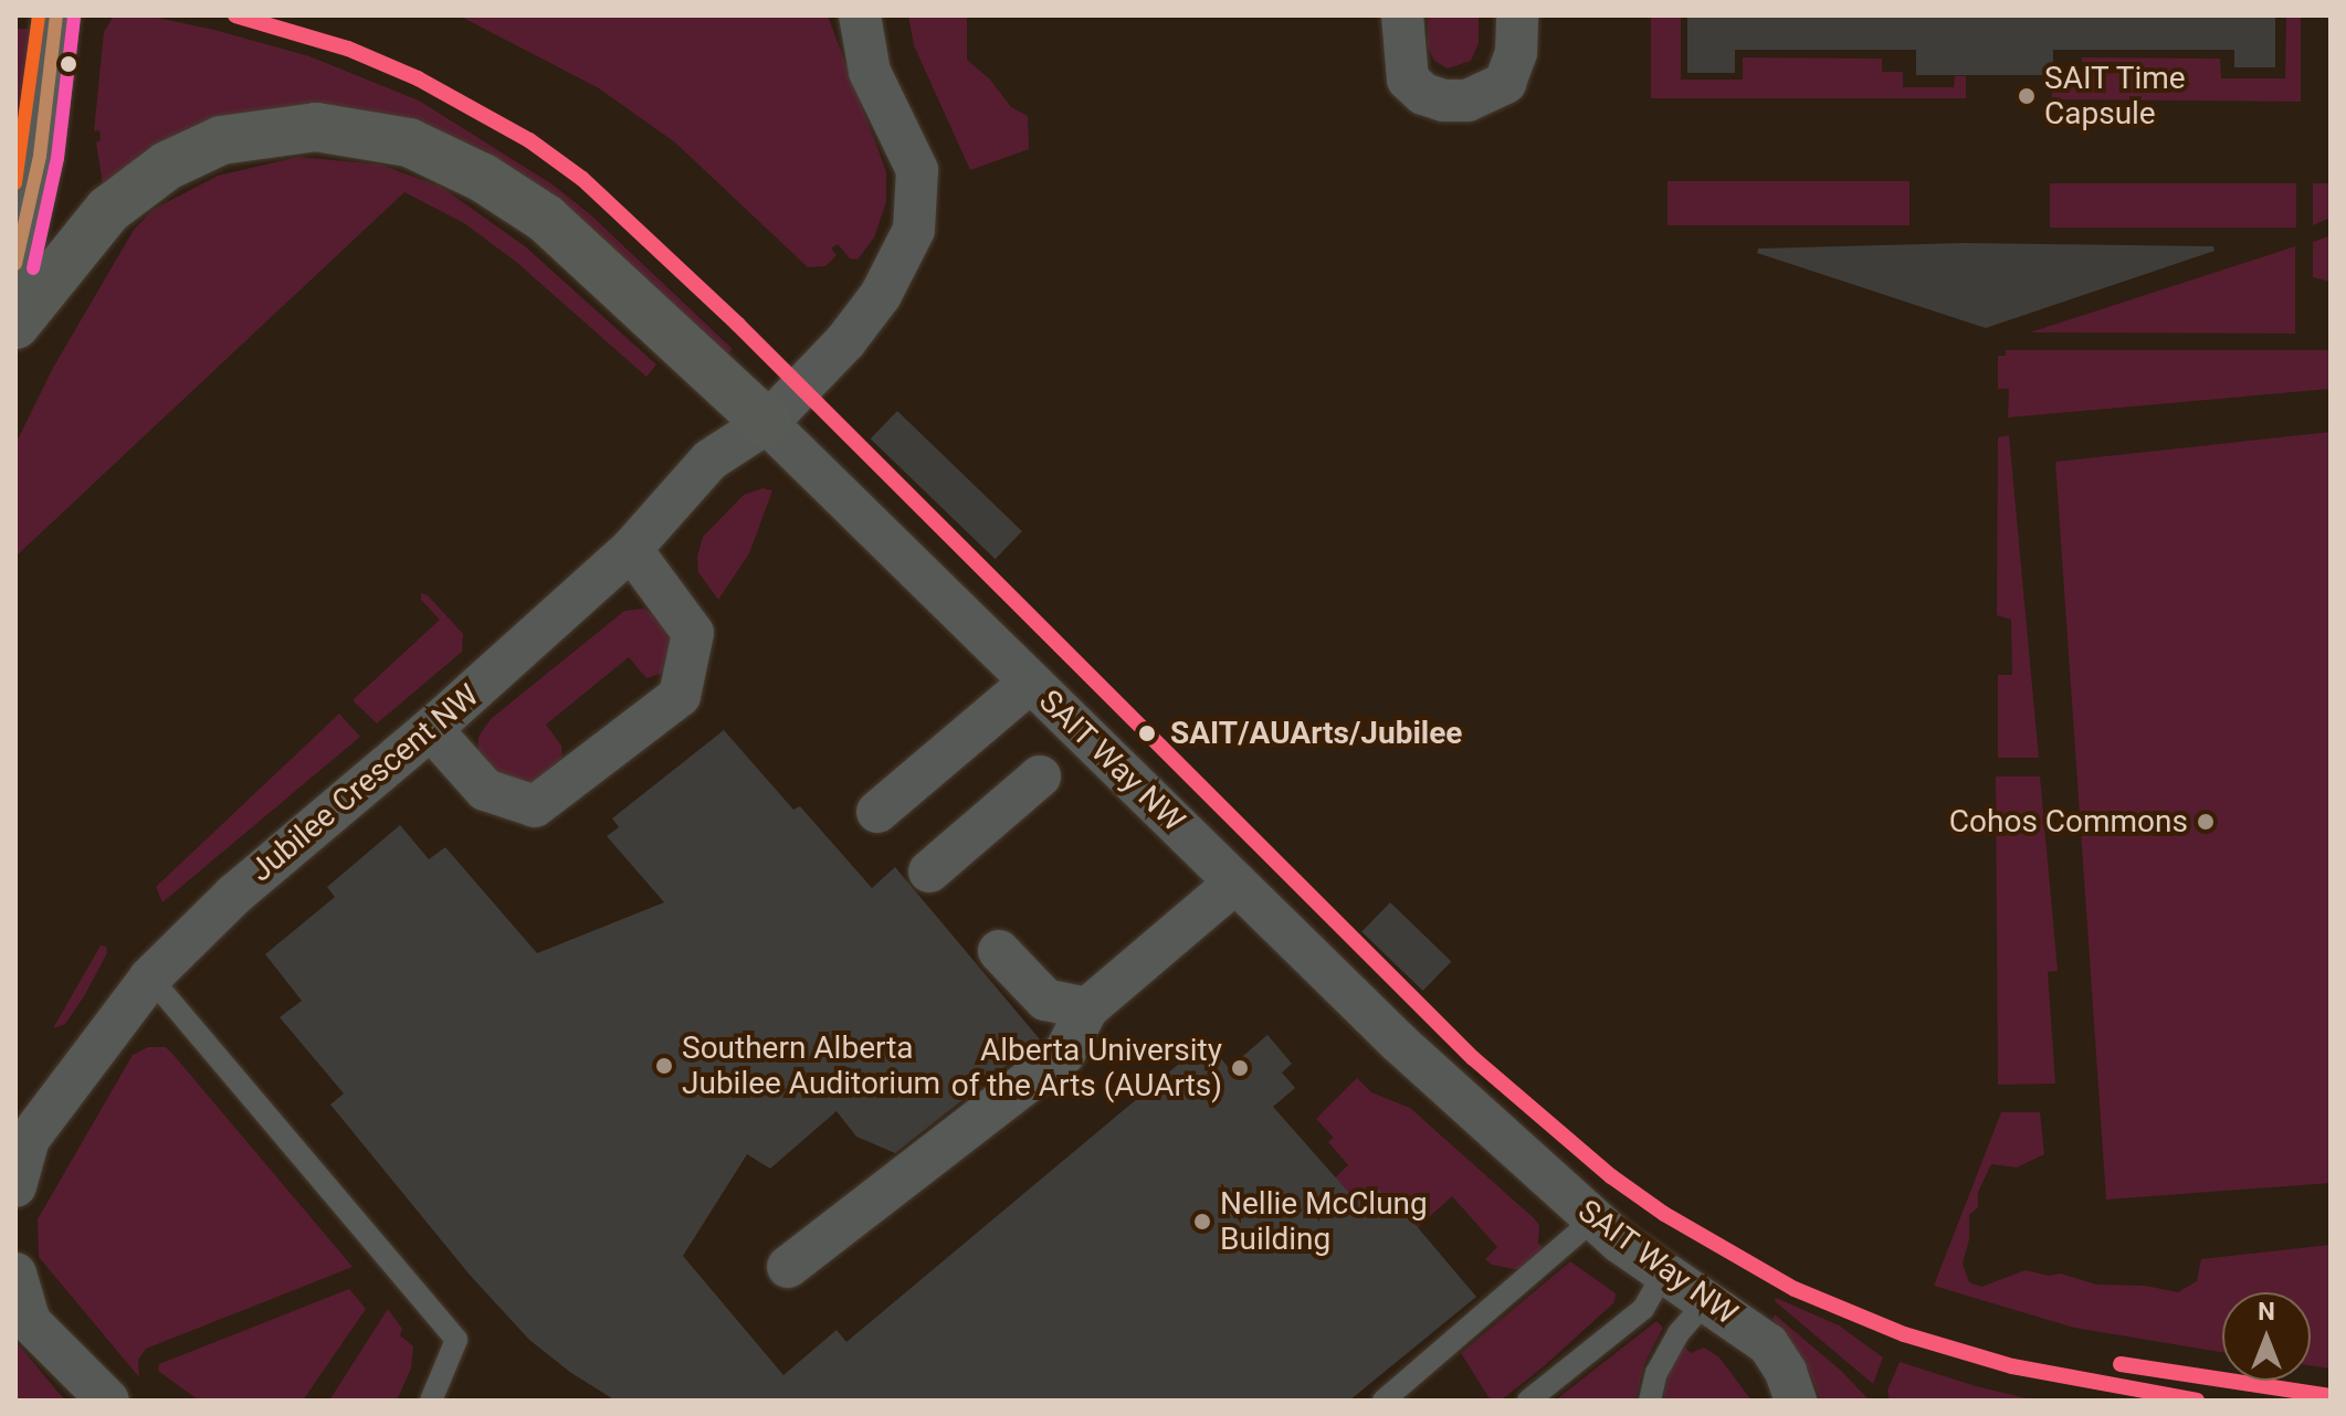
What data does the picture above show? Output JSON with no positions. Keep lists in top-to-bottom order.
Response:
{
  "streets": {
    "street": ["SAIT Way NW", "Jubilee Crescent NW"]
  },
  "crossings": [
    ["SAIT Way NW", "Jubilee Crescent NW"]
  ],
  "places": [
    "SAIT Time Capsule",
    "SAIT/AUArts/Jubilee",
    "Cohos Commons",
    "Southern Alberta Jubilee Auditorium",
    "Alberta University of the Arts (AUArts)",
    "Nellie McClung Building"
  ],
  "north": "top"
}
